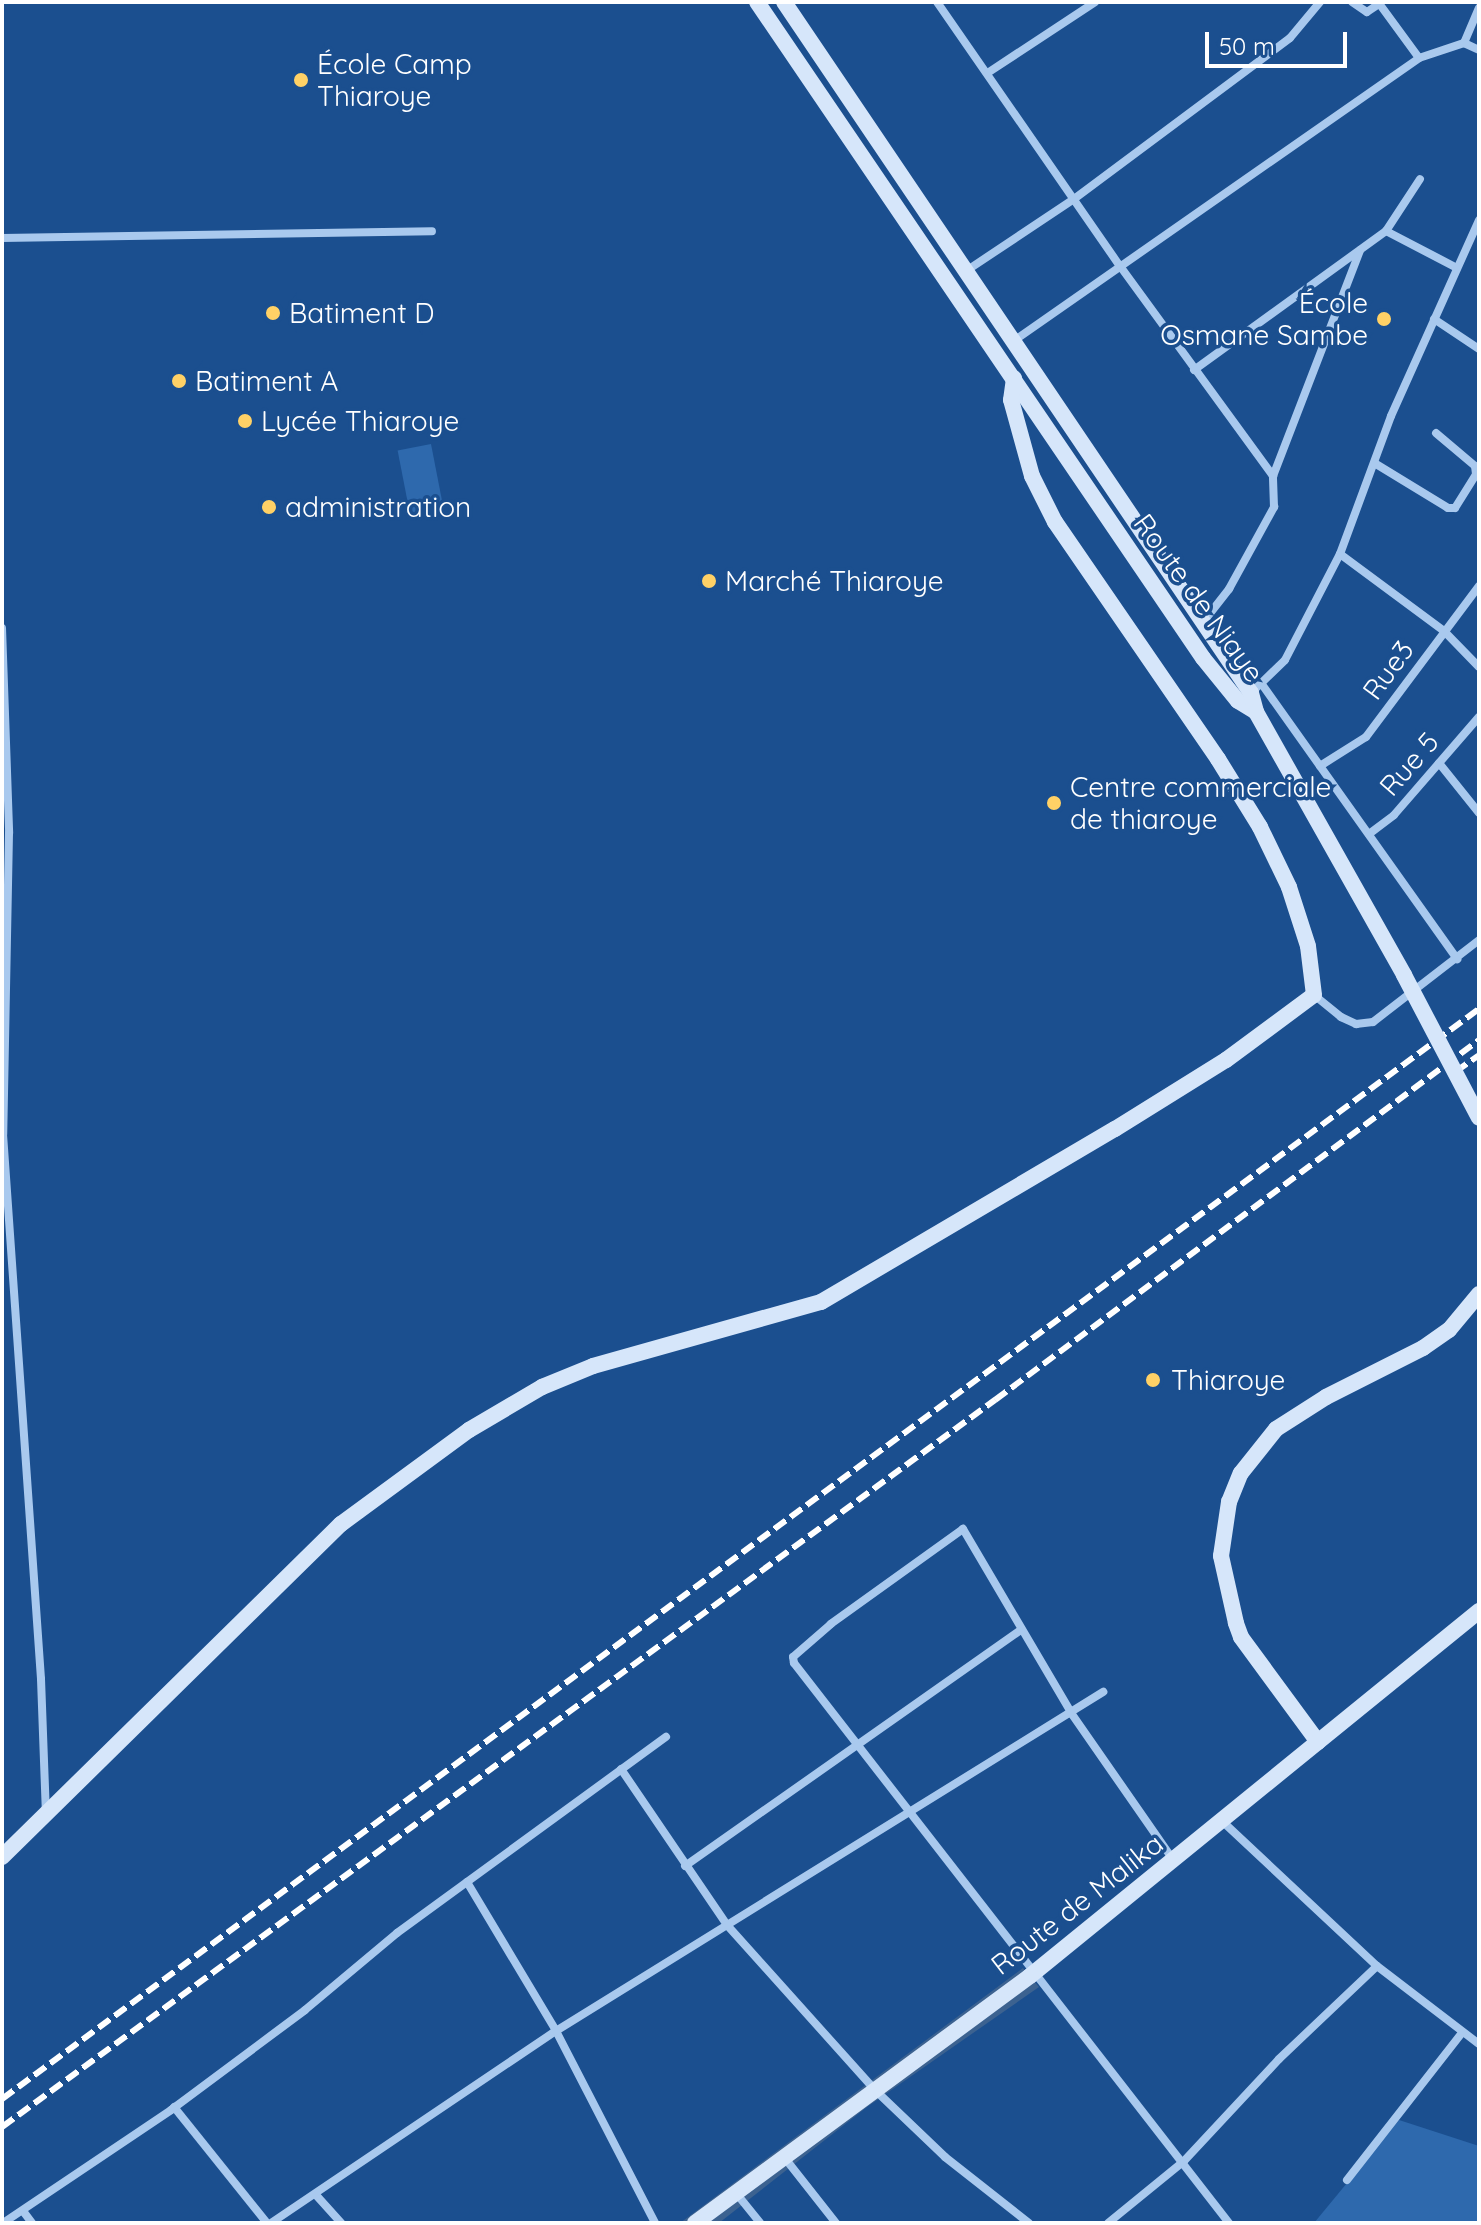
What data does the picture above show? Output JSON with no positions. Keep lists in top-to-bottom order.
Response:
{
  "streets": {
    "main road": ["Route de Niaye", "Route de Malika"],
    "street": ["Rue3", "Rue 5"]
  },
  "places": [
    "École Camp Thiaroye",
    "Batiment D",
    "École Osmane Sambe",
    "Batiment A",
    "Lycée Thiaroye",
    "administration",
    "Marché Thiaroye",
    "Centre commerciale de thiaroye",
    "Thiaroye"
  ],
  "scale_bar": "50 m"
}
